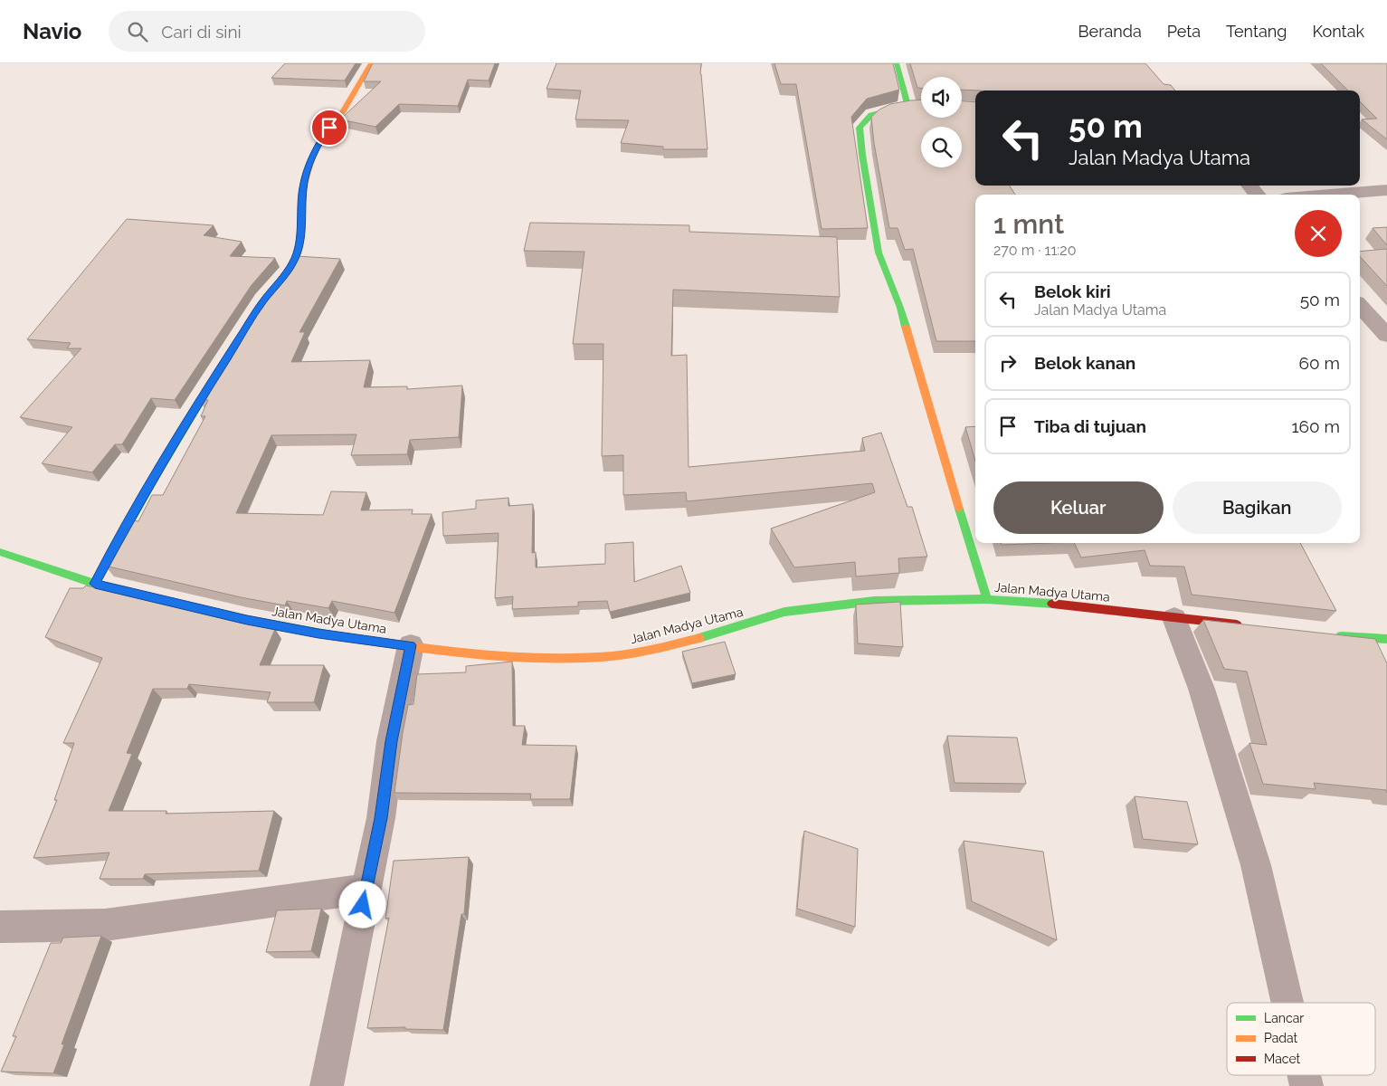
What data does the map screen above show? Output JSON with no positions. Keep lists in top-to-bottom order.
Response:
{
  "streets": {
    "street": ["Jalan Madya Utama"]
  },
  "legend": ["Lancar", "Padat", "Macet"],
  "page": {
    "header": "Navio",
    "search": "Cari di sini",
    "nav": [
      "Beranda",
      "Peta",
      "Tentang",
      "Kontak"
    ],
    "turn": ["50 m", "Jalan Madya Utama"],
    "heading": ["1 mnt", "270 m · 11:20"],
    "list": [
      {
        "name": "Belok kiri",
        "note": "Jalan Madya Utama",
        "value": "50 m"
      },
      {
        "name": "Belok kanan",
        "value": "60 m"
      },
      {
        "name": "Tiba di tujuan",
        "value": "160 m"
      }
    ],
    "buttons": ["Keluar", "Bagikan"]
  }
}
